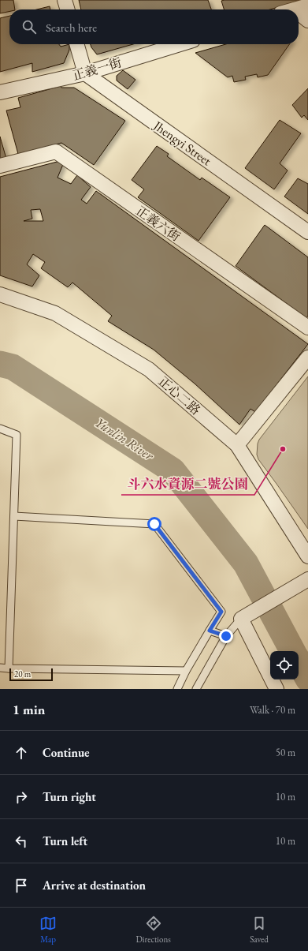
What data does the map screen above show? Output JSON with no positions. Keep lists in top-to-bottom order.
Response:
{
  "streets": {
    "street": [
      "正義一街",
      "Jhengyi Street",
      "正義六街",
      "正心二路"
    ]
  },
  "crossings": [
    ["正義一街", "Jhengyi Street"]
  ],
  "water": ["Yunlin River"],
  "places": ["斗六水資源二號公園"],
  "scale_bar": "20 m",
  "page": {
    "search": "Search here",
    "scale": "20 m",
    "heading": ["1 min", "Walk · 70 m"],
    "list": [
      ["Continue", "50 m"],
      ["Turn right", "10 m"],
      ["Turn left", "10 m"],
      "Arrive at destination"
    ],
    "nav": ["Map", "Directions", "Saved"]
  }
}
